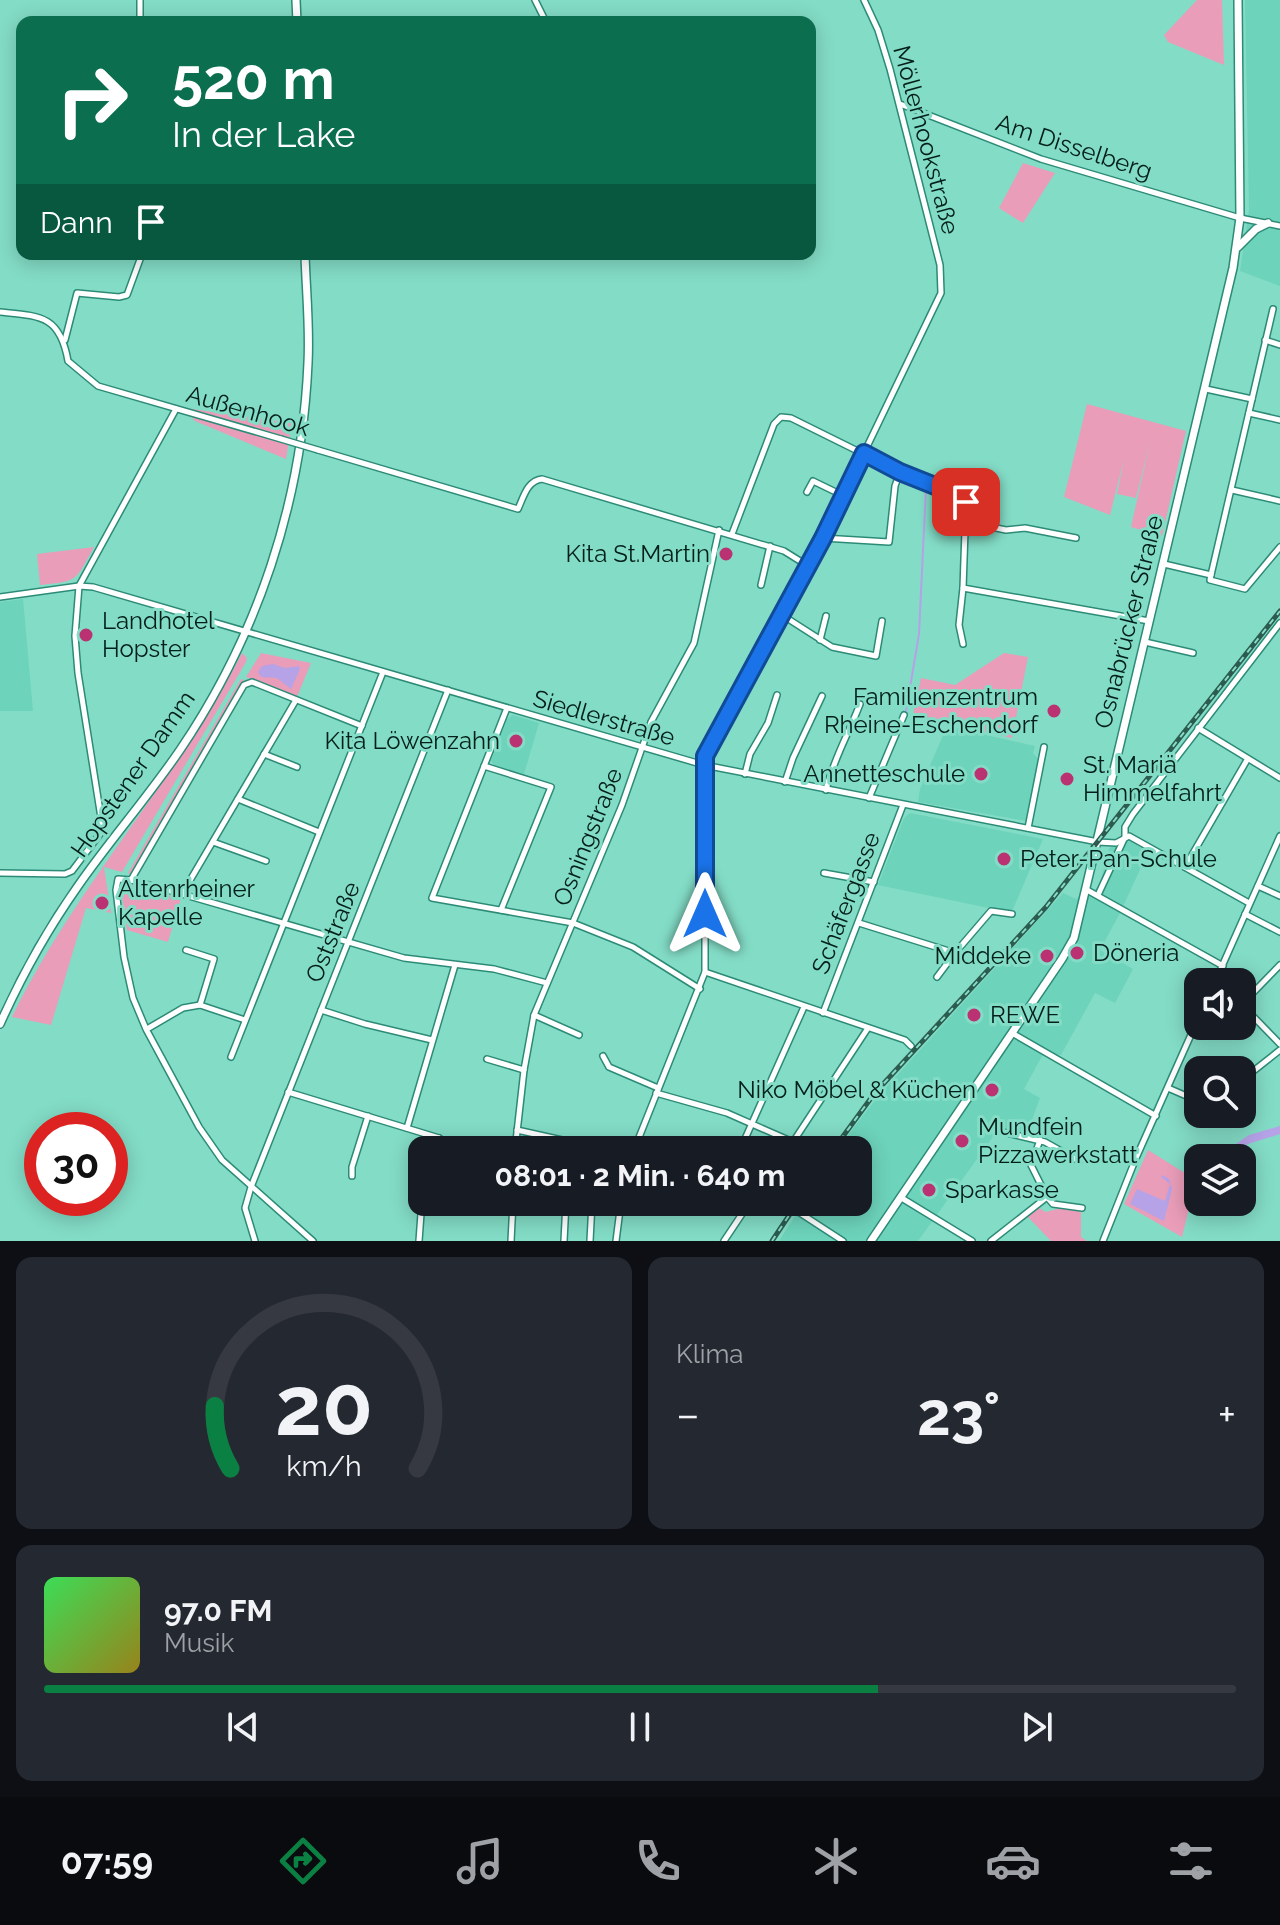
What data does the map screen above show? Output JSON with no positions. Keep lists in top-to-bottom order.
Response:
{
  "streets": {
    "main road": ["Osnabrücker Straße", "Hopstener Damm"],
    "street": [
      "Möllerhookstraße",
      "Am Disselberg",
      "Außenhook",
      "Siedlerstraße",
      "Osningstraße",
      "Schäfergasse",
      "Oststraße"
    ]
  },
  "crossings": [
    ["Möllerhookstraße", "Am Disselberg"],
    ["Am Disselberg", "Osnabrücker Straße"],
    ["Außenhook", "Osningstraße"],
    ["Osnabrücker Straße", "Siedlerstraße"],
    ["Siedlerstraße", "Hopstener Damm"],
    ["Siedlerstraße", "Osningstraße"],
    ["Siedlerstraße", "Schäfergasse"],
    ["Siedlerstraße", "Oststraße"]
  ],
  "places": [
    "Kita St.Martin",
    "Landhotel Hopster",
    "Familienzentrum Rheine-Eschendorf",
    "Kita Löwenzahn",
    "Annetteschule",
    "St. Mariä Himmelfahrt",
    "Peter-Pan-Schule",
    "Altenrheiner Kapelle",
    "Döneria",
    "Middeke",
    "REWE",
    "Niko Möbel & Küchen",
    "Mundfein Pizzawerkstatt",
    "Sparkasse"
  ],
  "page": {
    "turn": ["520 m", "In der Lake"],
    "then": "Dann",
    "limit": "30",
    "trip": "08:01 · 2 Min. · 640 m",
    "tile": "Klima",
    "heat": ["−", "23°", "+"],
    "song": ["97.0 FM", "Musik"],
    "tabs": "07:59",
    "gauge": ["20", "km/h"]
  }
}
